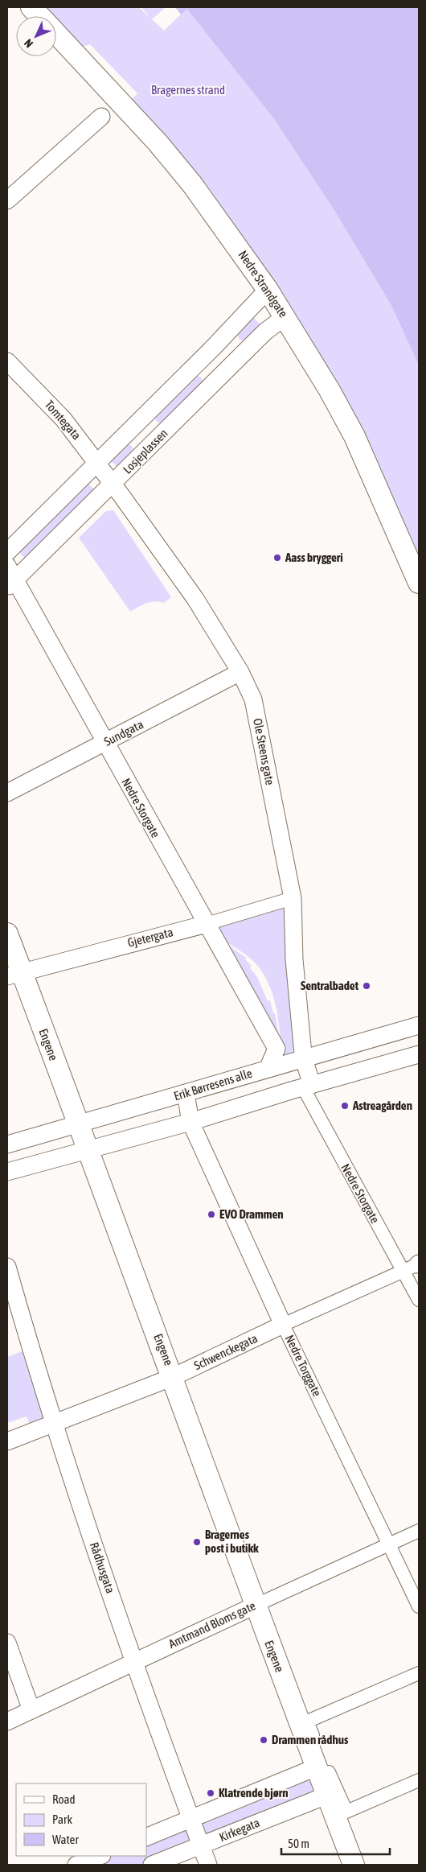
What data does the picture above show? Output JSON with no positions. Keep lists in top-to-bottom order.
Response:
{
  "streets": {
    "street": [
      "Nedre Strandgate",
      "Tomtegata",
      "Losjeplassen",
      "Sundgata",
      "Ole Steens gate",
      "Nedre Storgate",
      "Gjetergata",
      "Engene",
      "Erik Børresens alle",
      "Schwenckegata",
      "Nedre Torggate",
      "Rådhusgata",
      "Amtmand Bloms gate",
      "Kirkegata"
    ]
  },
  "crossings": [
    ["Nedre Strandgate", "Losjeplassen"],
    ["Tomtegata", "Losjeplassen"],
    ["Tomtegata", "Ole Steens gate"],
    ["Losjeplassen", "Ole Steens gate"],
    ["Losjeplassen", "Nedre Storgate"],
    ["Sundgata", "Ole Steens gate"],
    ["Sundgata", "Nedre Storgate"],
    ["Ole Steens gate", "Nedre Storgate"],
    ["Ole Steens gate", "Gjetergata"],
    ["Ole Steens gate", "Erik Børresens alle"],
    ["Nedre Storgate", "Gjetergata"],
    ["Nedre Storgate", "Erik Børresens alle"],
    ["Nedre Storgate", "Schwenckegata"],
    ["Gjetergata", "Engene"],
    ["Engene", "Erik Børresens alle"],
    ["Engene", "Schwenckegata"],
    ["Engene", "Amtmand Bloms gate"],
    ["Engene", "Kirkegata"],
    ["Erik Børresens alle", "Nedre Torggate"],
    ["Schwenckegata", "Nedre Torggate"],
    ["Schwenckegata", "Rådhusgata"],
    ["Nedre Torggate", "Amtmand Bloms gate"],
    ["Rådhusgata", "Amtmand Bloms gate"],
    ["Rådhusgata", "Kirkegata"]
  ],
  "parks": ["Bragernes strand"],
  "places": [
    "Aass bryggeri",
    "Sentralbadet",
    "Astreagården",
    "EVO Drammen",
    "Bragernes post i butikk",
    "Drammen rådhus",
    "Klatrende bjørn"
  ],
  "legend": ["Road", "Park", "Water"],
  "scale_bar": "50 m",
  "north": "bottom left"
}
